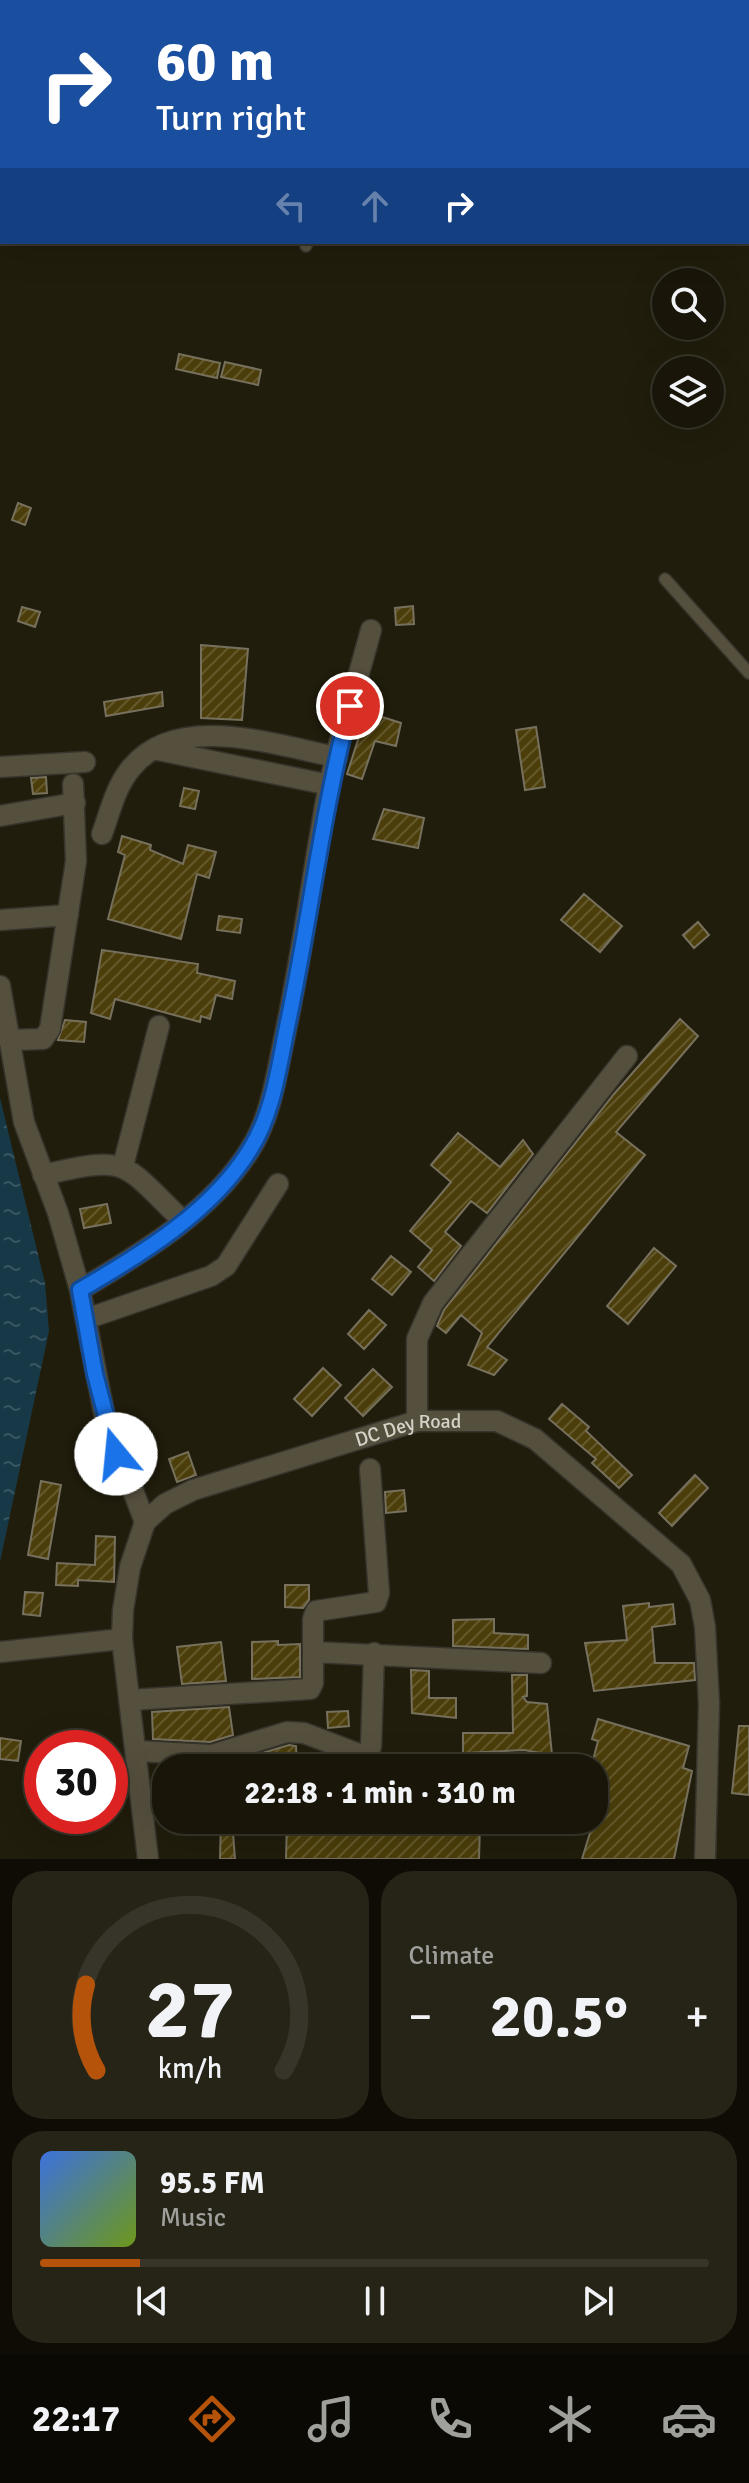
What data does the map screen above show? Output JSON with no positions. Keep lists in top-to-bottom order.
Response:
{
  "streets": {
    "street": ["DC Dey Road"]
  },
  "page": {
    "turn": ["60 m", "Turn right"],
    "limit": "30",
    "trip": "22:18 · 1 min · 310 m",
    "tile": "Climate",
    "heat": ["−", "20.5°", "+"],
    "song": ["95.5 FM", "Music"],
    "tabs": "22:17",
    "gauge": ["27", "km/h"]
  }
}
